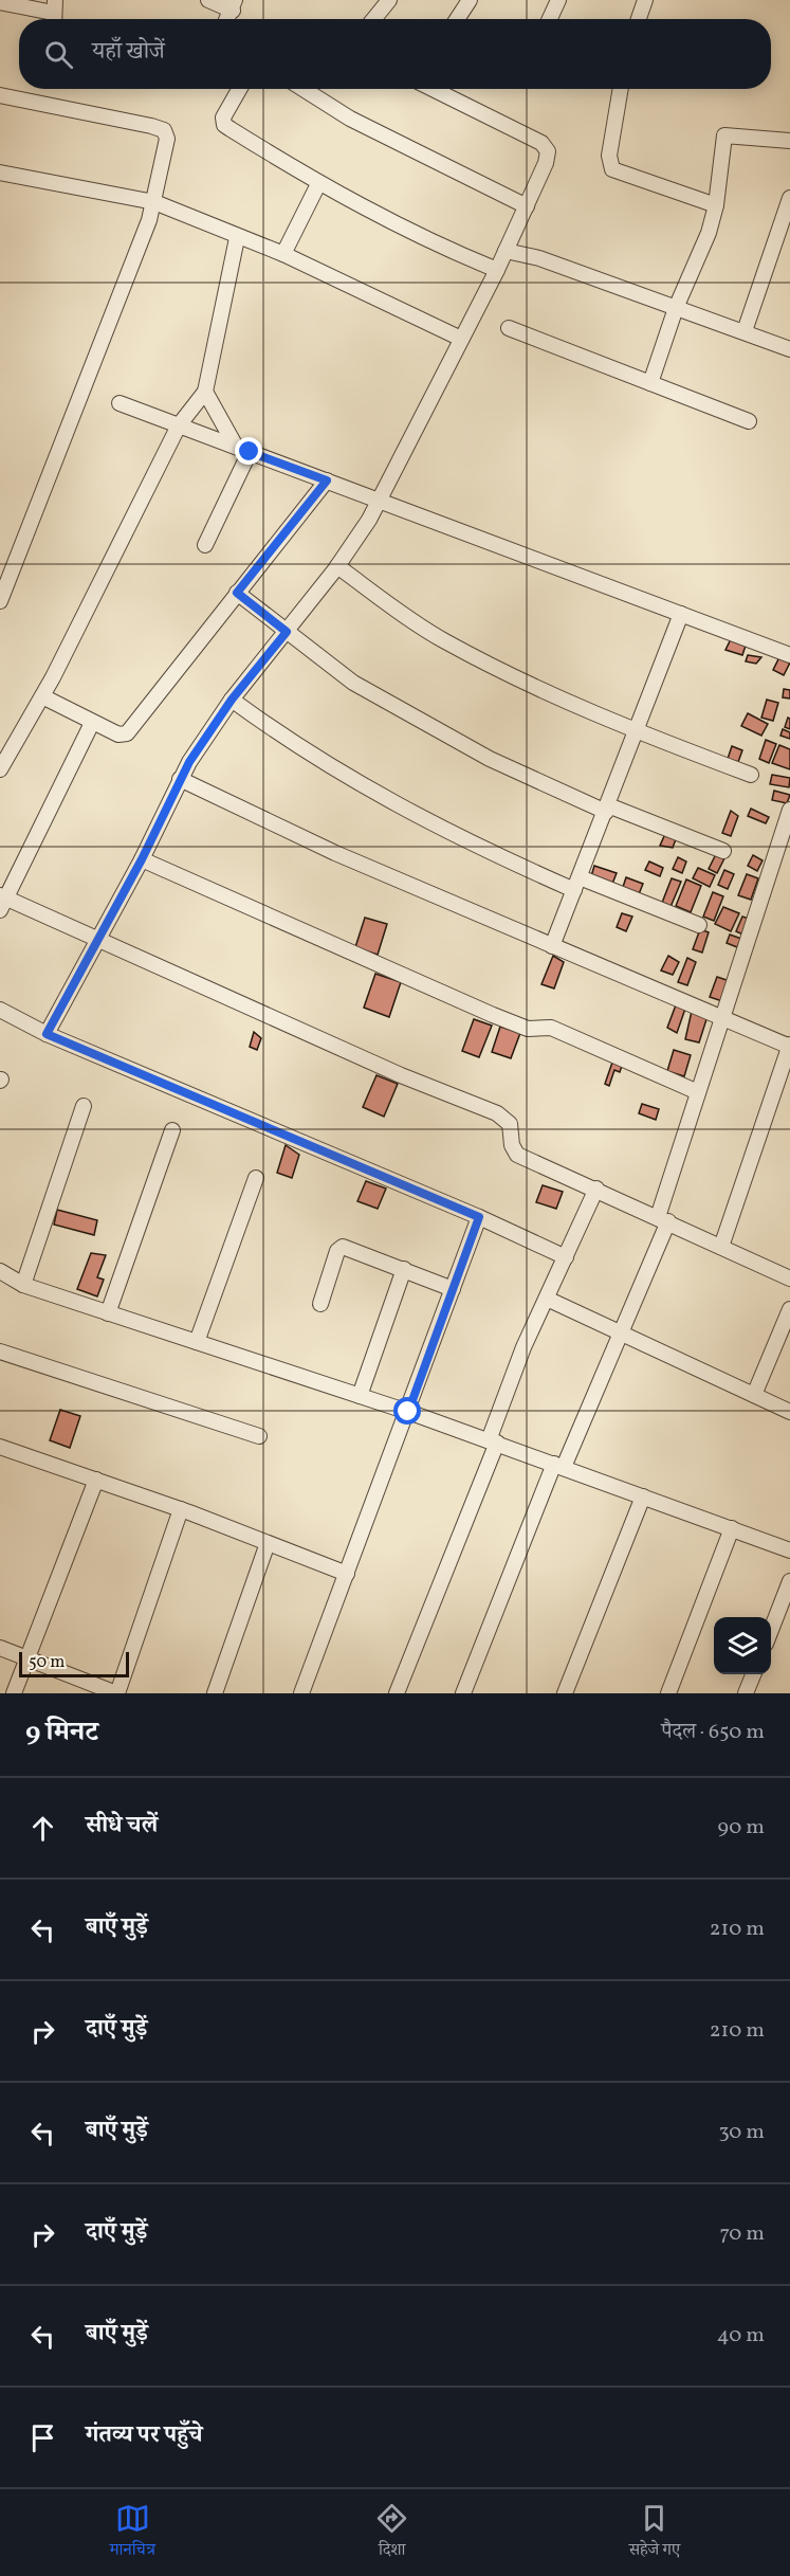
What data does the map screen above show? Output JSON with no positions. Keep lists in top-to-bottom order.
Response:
{
  "scale_bar": "50 m",
  "page": {
    "search": "यहाँ खोजें",
    "scale": "50 m",
    "heading": ["9 मिनट", "पैदल · 650 m"],
    "list": [
      ["सीधे चलें", "90 m"],
      ["बाएँ मुड़ें", "210 m"],
      ["दाएँ मुड़ें", "210 m"],
      ["बाएँ मुड़ें", "30 m"],
      ["दाएँ मुड़ें", "70 m"],
      ["बाएँ मुड़ें", "40 m"],
      "गंतव्य पर पहुँचे"
    ],
    "nav": ["मानचित्र", "दिशा", "सहेजे गए"]
  }
}
